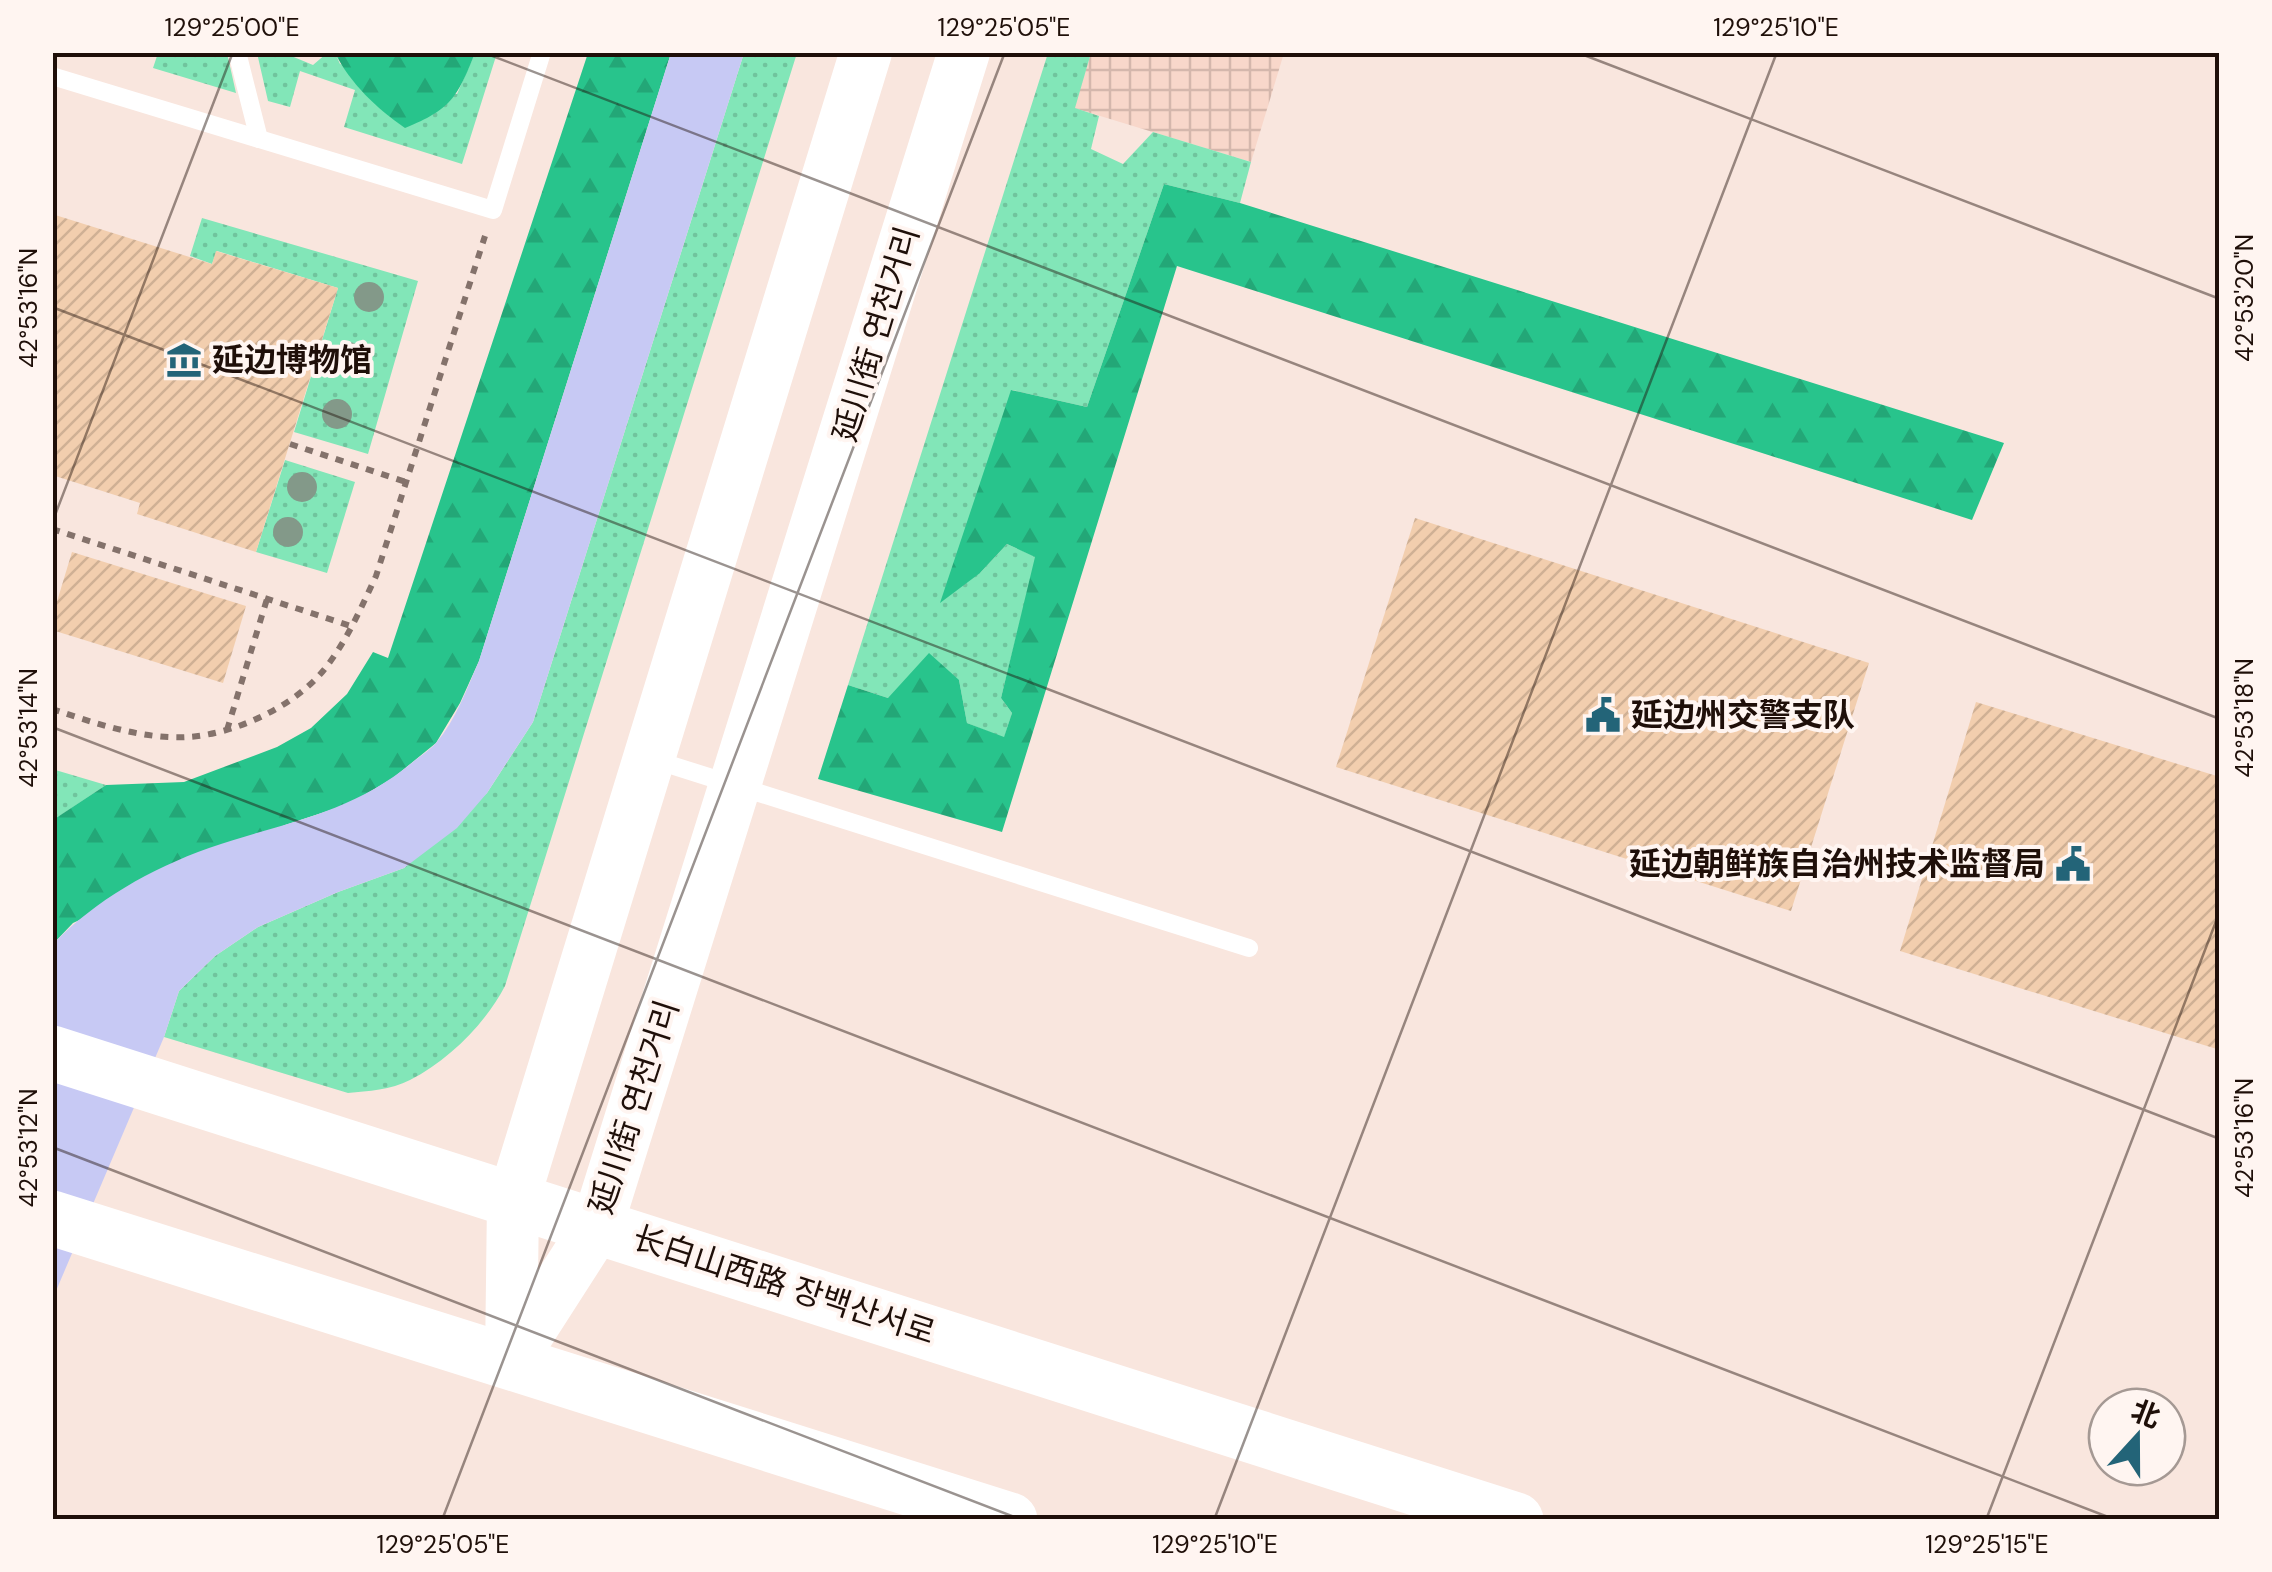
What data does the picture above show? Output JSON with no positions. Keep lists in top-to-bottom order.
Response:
{
  "streets": {
    "main road": ["延川街 연천거리", "长白山西路 장백산서로"]
  },
  "crossings": [
    ["延川街 연천거리", "长白山西路 장백산서로"]
  ],
  "places": {
    "museum": ["延边博物馆"],
    "public building": ["延边州交警支队", "延边朝鲜族自治州技术监督局"]
  },
  "north": "top",
  "coordinates": [
    "129°25'00\"E",
    "129°25'05\"E",
    "129°25'10\"E",
    "42°53'20\"N",
    "42°53'16\"N",
    "42°53'18\"N",
    "42°53'14\"N",
    "42°53'12\"N",
    "129°25'15\"E"
  ]
}
